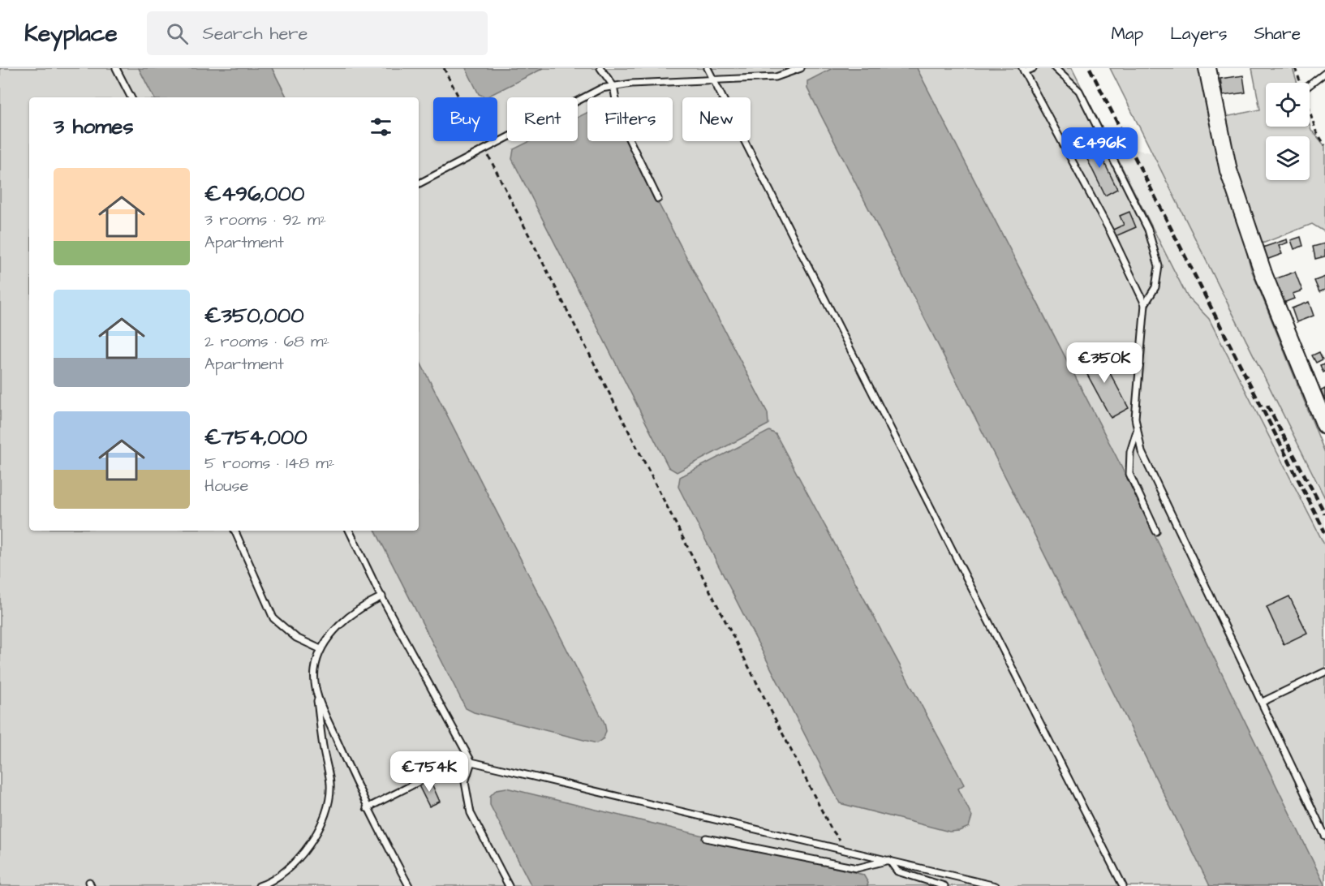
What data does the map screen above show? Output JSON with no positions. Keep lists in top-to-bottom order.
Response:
{
  "page": {
    "header": "Keyplace",
    "search": "Search here",
    "nav": ["Map", "Layers", "Share"],
    "chip": [
      "Buy",
      "Rent",
      "Filters",
      "New"
    ],
    "heading": "3 homes",
    "price": ["€496K", "€350K", "€754K"],
    "list": [
      {
        "name": "€496,000",
        "note": "3 rooms · 92 m² · Apartment"
      },
      {
        "name": "€350,000",
        "note": "2 rooms · 68 m² · Apartment"
      },
      {
        "name": "€754,000",
        "note": "5 rooms · 148 m² · House"
      }
    ]
  }
}
